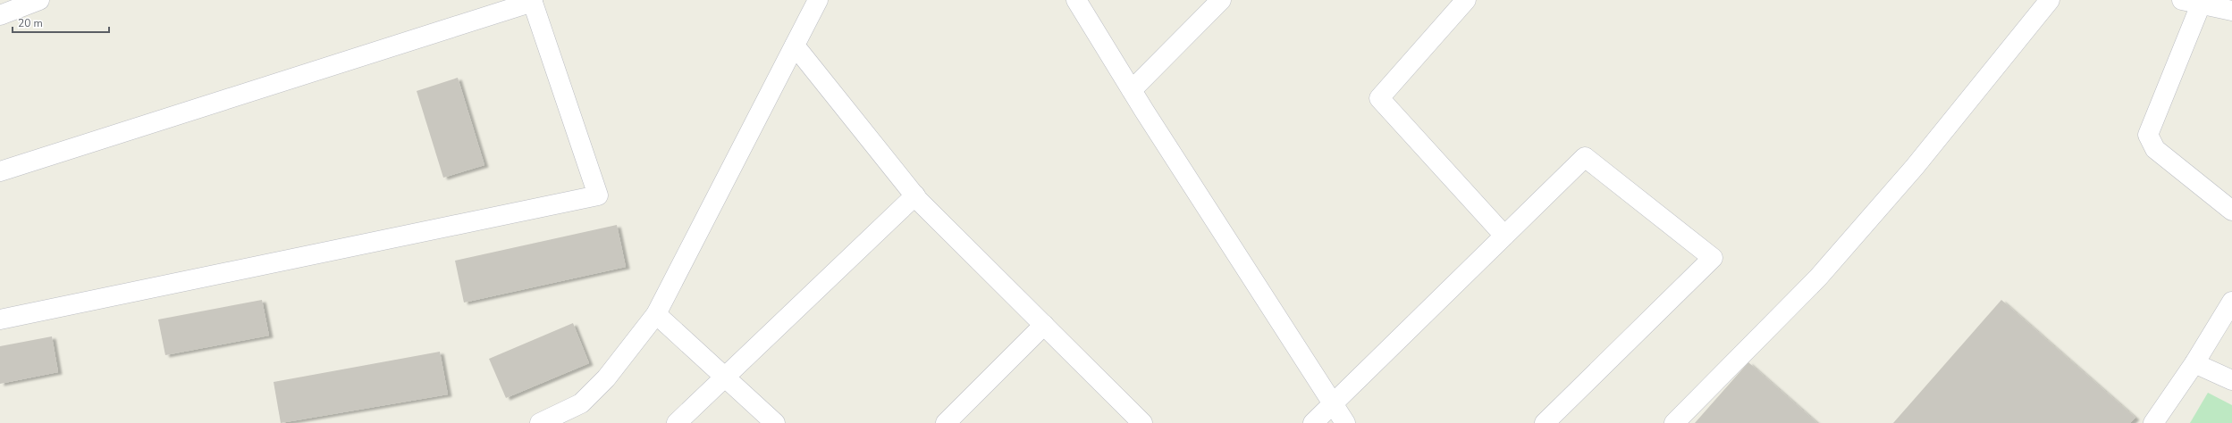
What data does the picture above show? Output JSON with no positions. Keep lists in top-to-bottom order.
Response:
{
  "scale_bar": "20 m"
}
